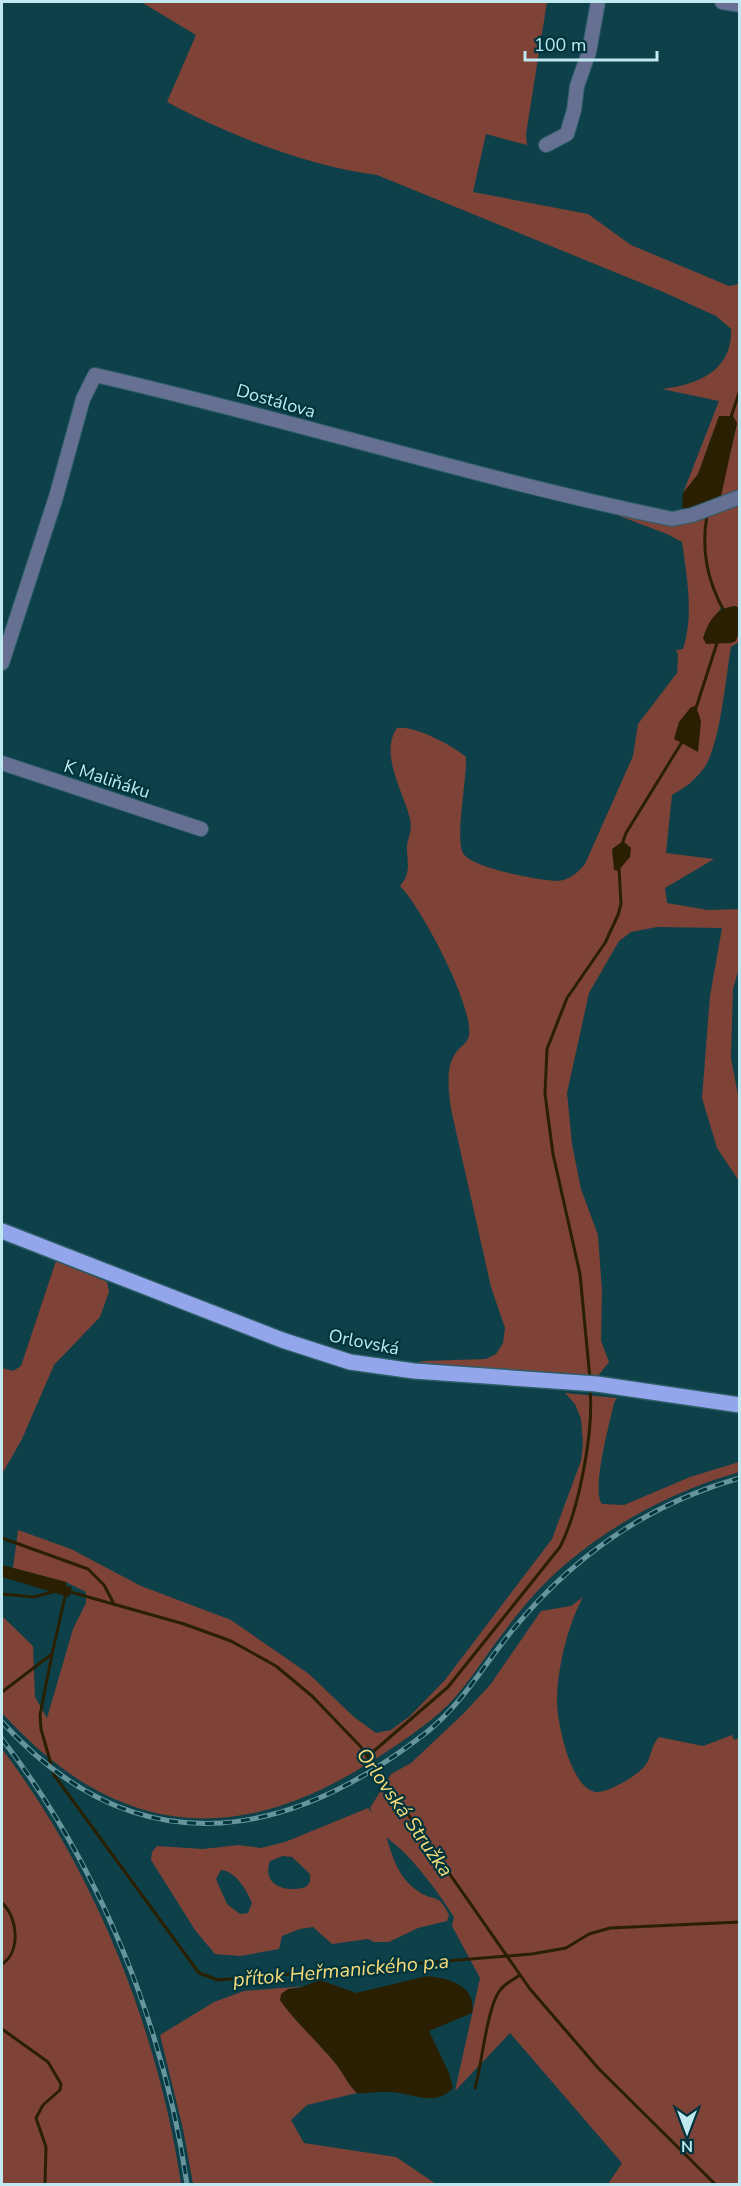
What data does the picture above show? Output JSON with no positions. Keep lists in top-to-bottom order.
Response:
{
  "streets": {
    "main road": ["Orlovská"],
    "street": ["Dostálova", "K Maliňáku"]
  },
  "water": ["Orlovská Stružka", "přítok Heřmanického p.a"],
  "scale_bar": "100 m",
  "north": "bottom"
}
